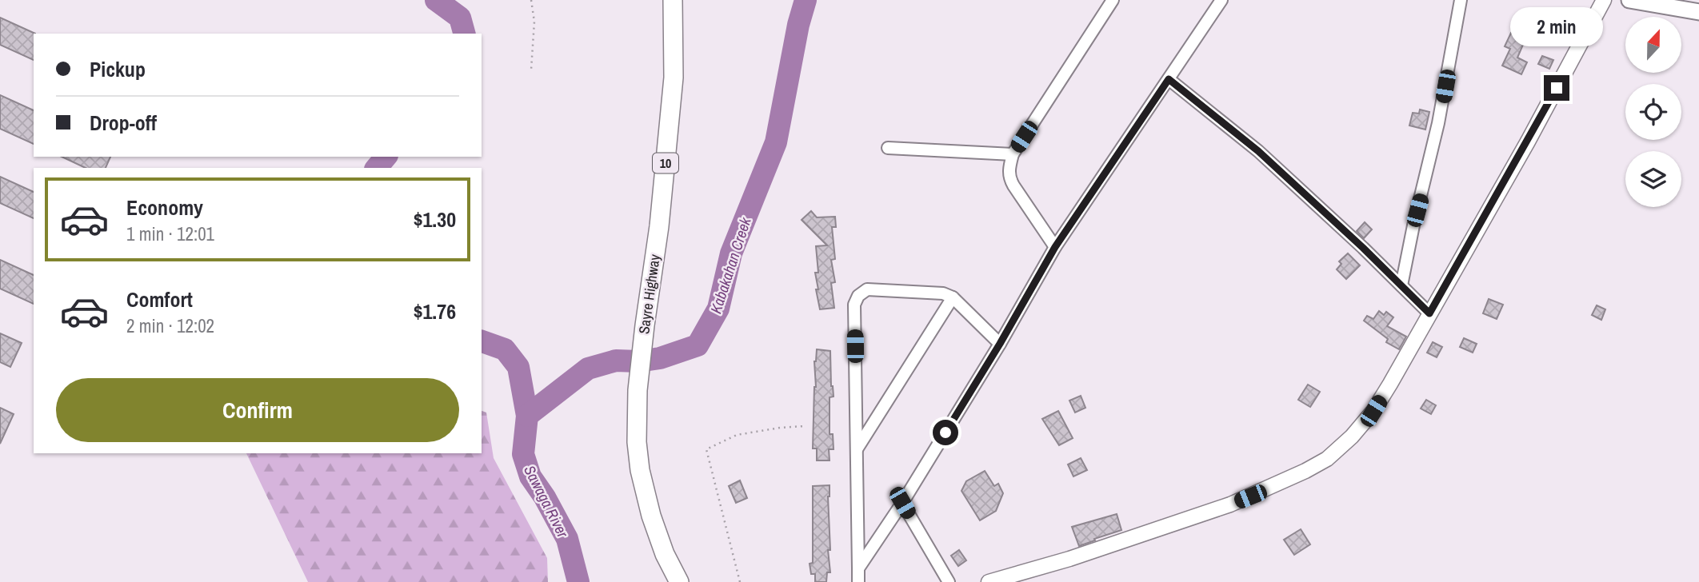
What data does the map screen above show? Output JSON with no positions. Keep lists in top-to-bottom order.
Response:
{
  "streets": {
    "highway": ["10", "Sayre Highway"]
  },
  "water": ["Kabakahan Creek", "Sawaga River"],
  "north": "top",
  "page": {
    "bubble": "2 min",
    "banner": ["Pickup", "Drop-off"],
    "list": [
      {
        "name": "Economy",
        "note": "1 min · 12:01",
        "value": "$1.30"
      },
      {
        "name": "Comfort",
        "note": "2 min · 12:02",
        "value": "$1.76"
      }
    ],
    "buttons": "Confirm"
  }
}
